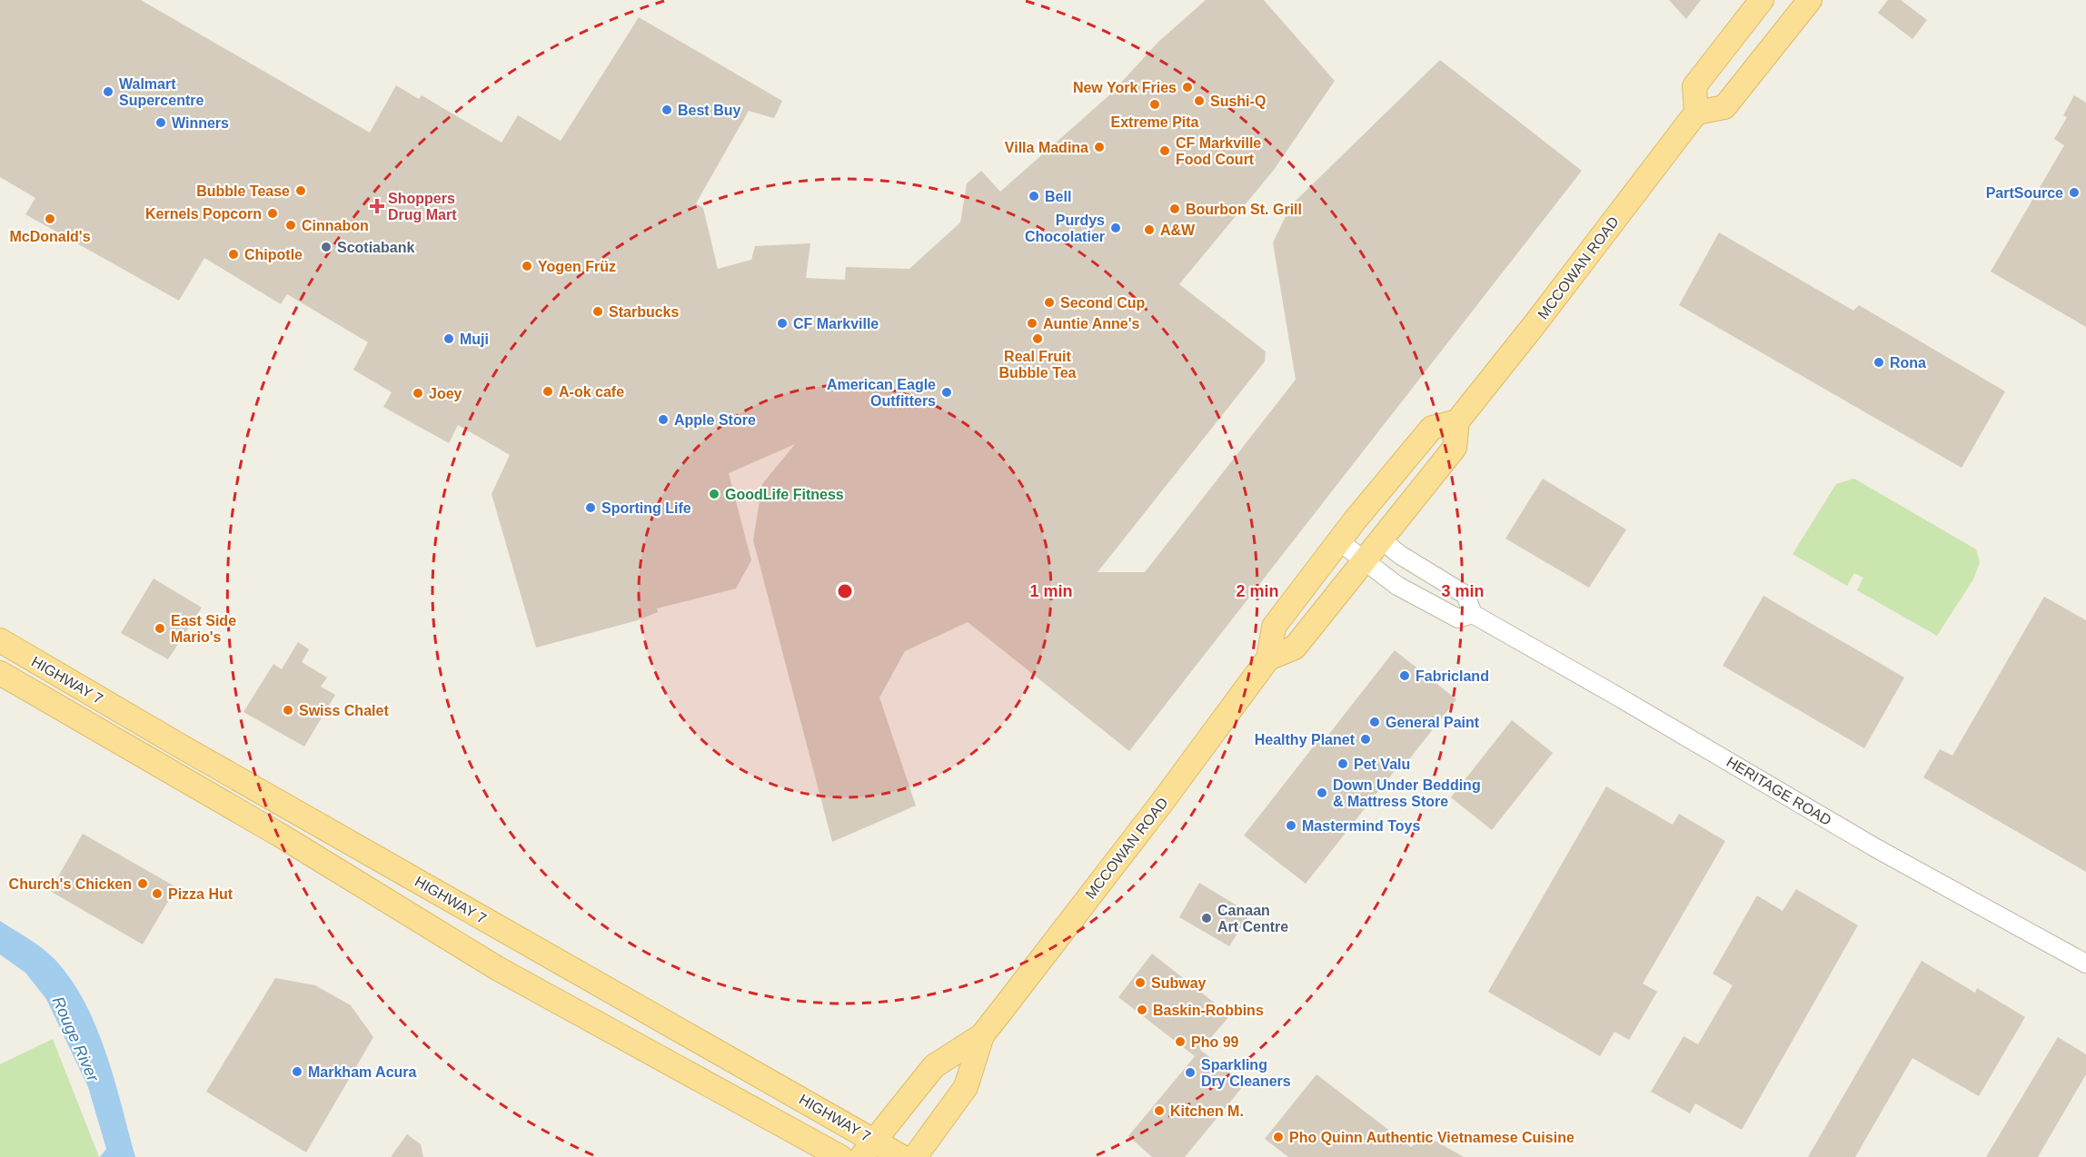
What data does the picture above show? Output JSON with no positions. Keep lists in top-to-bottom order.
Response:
{
  "streets": {
    "main road": ["MCCOWAN ROAD", "HIGHWAY 7"],
    "street": ["HERITAGE ROAD"]
  },
  "crossings": [
    ["MCCOWAN ROAD", "HIGHWAY 7"],
    ["MCCOWAN ROAD", "HERITAGE ROAD"]
  ],
  "water": ["Rouge River"],
  "places": {
    "other": [
      "New York Fries",
      "Walmart Supercentre",
      "Sushi-Q",
      "Extreme Pita",
      "Best Buy",
      "Winners",
      "Villa Madina",
      "CF Markville Food Court",
      "Bubble Tease",
      "PartSource",
      "Bell",
      "Bourbon St. Grill",
      "Kernels Popcorn",
      "McDonald's",
      "Cinnabon",
      "Purdys Chocolatier",
      "A&W",
      "Scotiabank",
      "Chipotle",
      "Yogen Früz",
      "Second Cup",
      "Starbucks",
      "CF Markville",
      "Auntie Anne's",
      "Muji",
      "Real Fruit Bubble Tea",
      "Rona",
      "A-ok cafe",
      "American Eagle Outfitters",
      "Joey",
      "Apple Store",
      "GoodLife Fitness",
      "Sporting Life",
      "East Side Mario's",
      "Fabricland",
      "Swiss Chalet",
      "General Paint",
      "Healthy Planet",
      "Pet Valu",
      "Down Under Bedding & Mattress Store",
      "Mastermind Toys",
      "Church's Chicken",
      "Pizza Hut",
      "Canaan Art Centre",
      "Subway",
      "Baskin-Robbins",
      "Pho 99",
      "Markham Acura",
      "Sparkling Dry Cleaners",
      "Kitchen M.",
      "Pho Quinn Authentic Vietnamese Cuisine"
    ],
    "health": ["Shoppers Drug Mart"]
  },
  "rings": ["1 min", "2 min", "3 min"]
}
